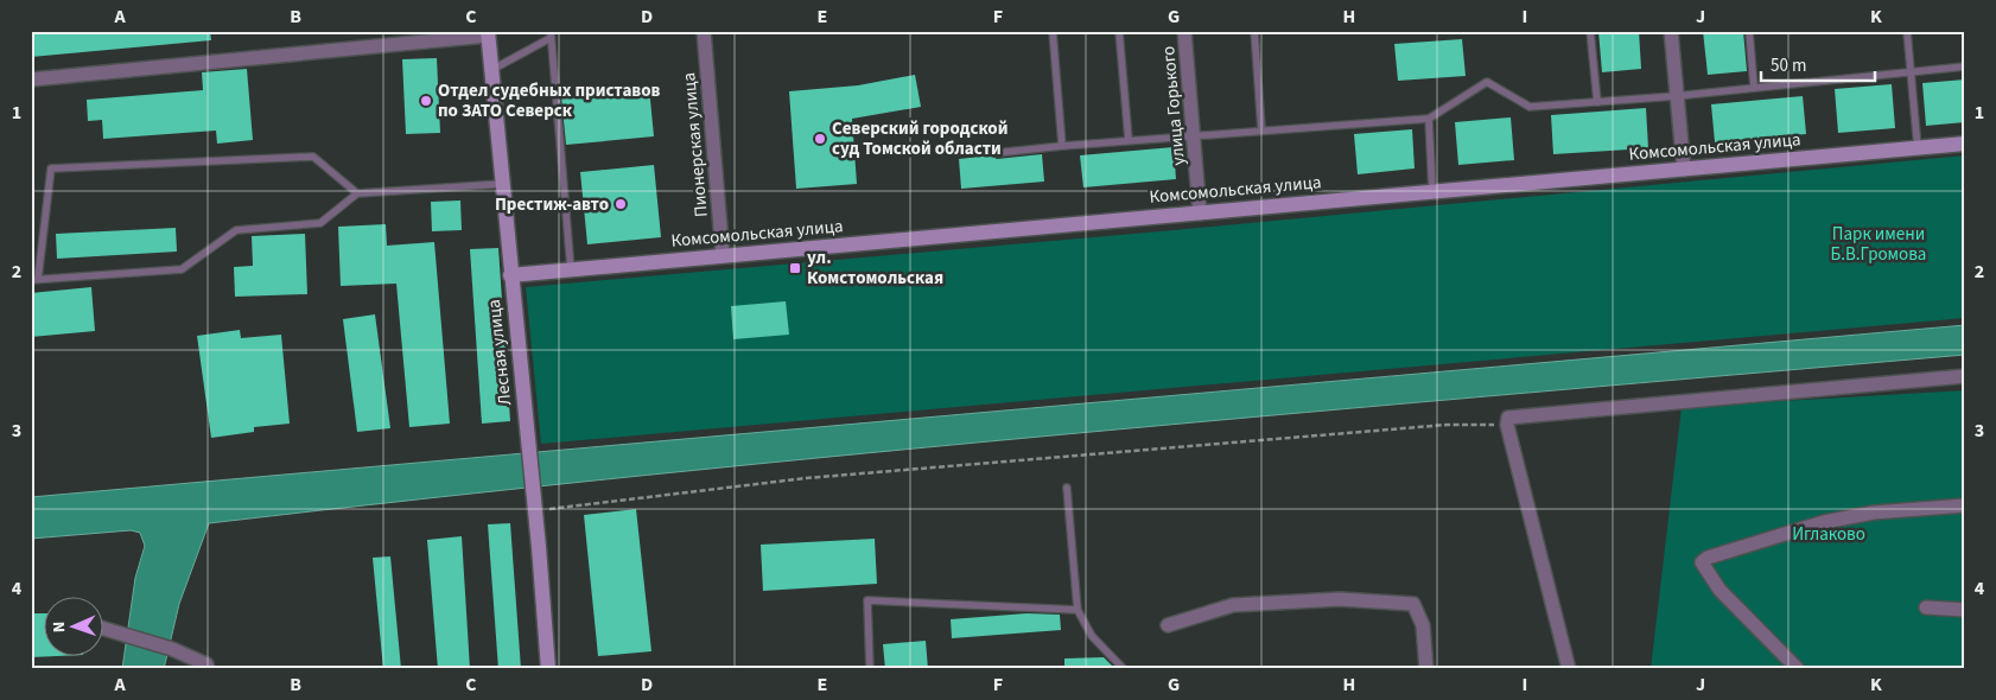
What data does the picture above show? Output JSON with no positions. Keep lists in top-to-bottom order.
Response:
{
  "streets": {
    "main road": ["Комсомольская улица", "Лесная улица"],
    "street": ["улица Горького", "Пионерская улица"]
  },
  "crossings": [
    ["улица Горького", "Комсомольская улица"],
    ["Пионерская улица", "Комсомольская улица"],
    ["Комсомольская улица", "Лесная улица"]
  ],
  "parks": ["Парк имени Б.В.Громова", "Иглаково"],
  "places": {
    "other": ["Отдел судебных приставов по ЗАТО Северск", "Северский городской суд Томской области", "Престиж-авто"],
    "transit": ["ул. Комстомольская"]
  },
  "scale_bar": "50 m",
  "north": "left",
  "grid": {
    "columns": [
      "A",
      "B",
      "C",
      "D",
      "E",
      "F",
      "G",
      "H",
      "I",
      "J",
      "K"
    ],
    "rows": [
      "1",
      "2",
      "3",
      "4"
    ]
  }
}
